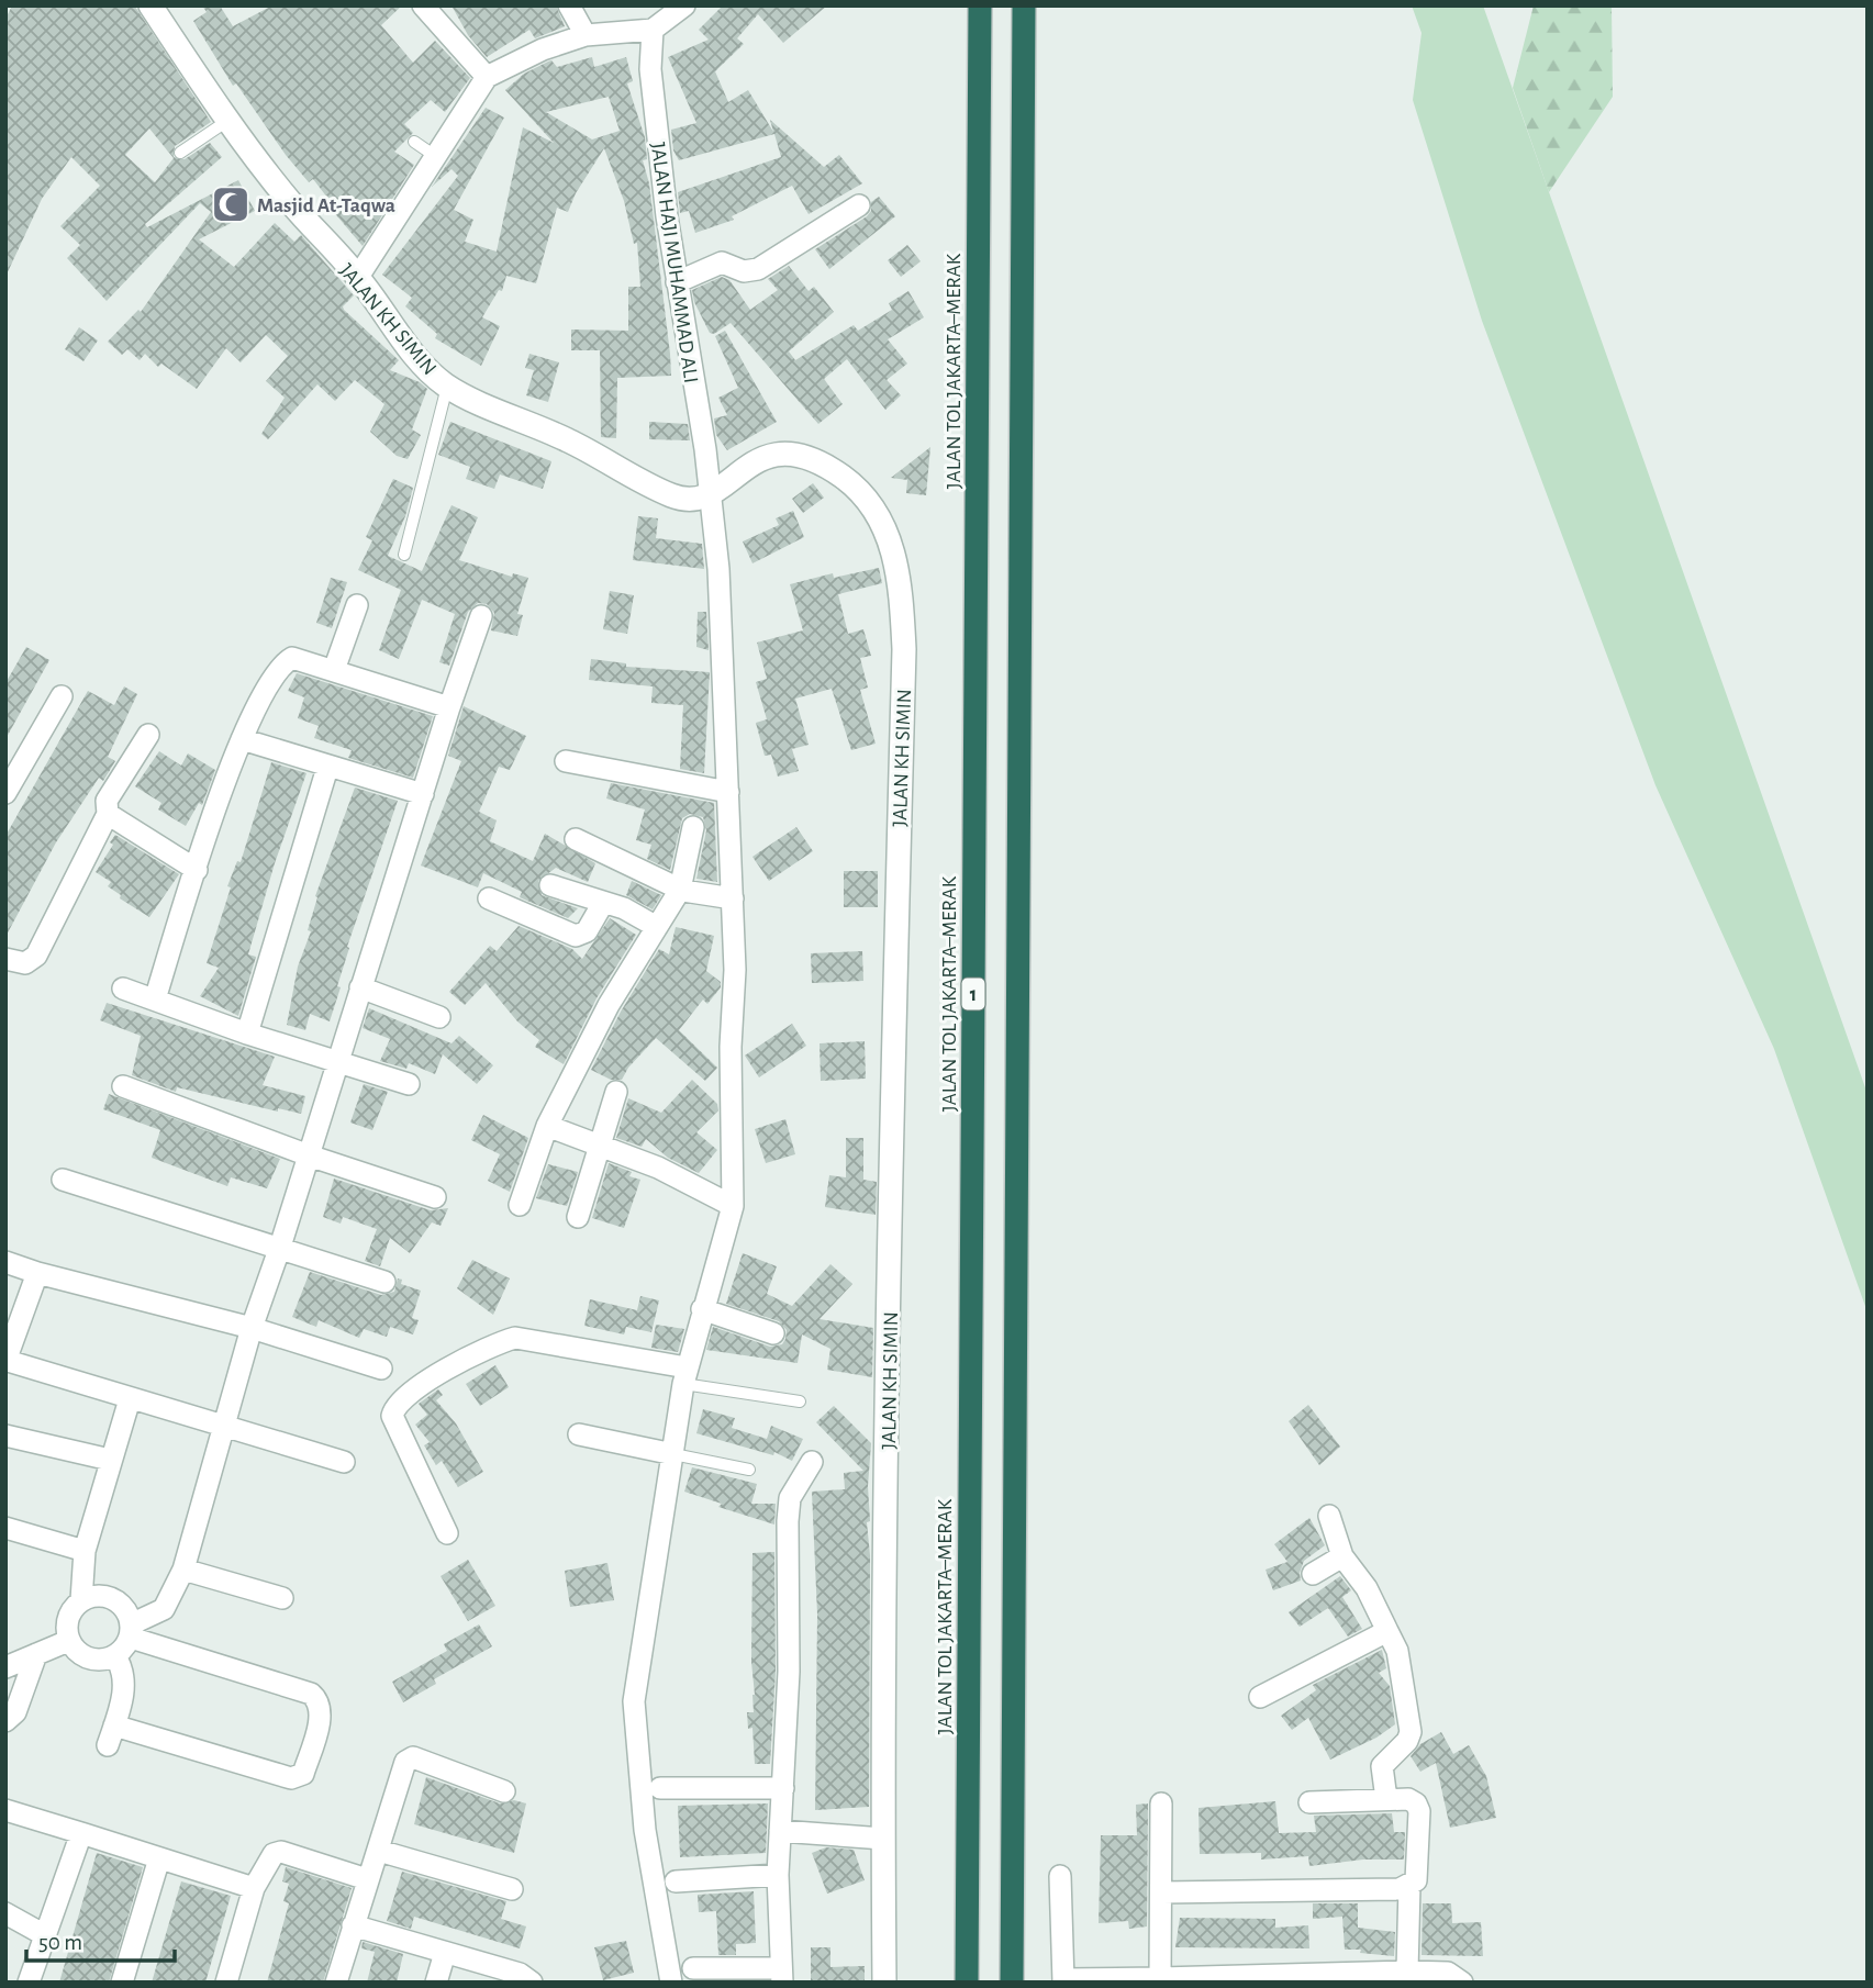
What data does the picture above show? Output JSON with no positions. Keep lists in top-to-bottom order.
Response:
{
  "streets": {
    "highway": ["JALAN TOL JAKARTA–MERAK", "1"],
    "street": ["JALAN HAJI MUHAMMAD ALI", "JALAN KH SIMIN"]
  },
  "crossings": [
    ["JALAN HAJI MUHAMMAD ALI", "JALAN KH SIMIN"]
  ],
  "places": {
    "mosque": ["Masjid At-Taqwa"]
  },
  "scale_bar": "50 m"
}
